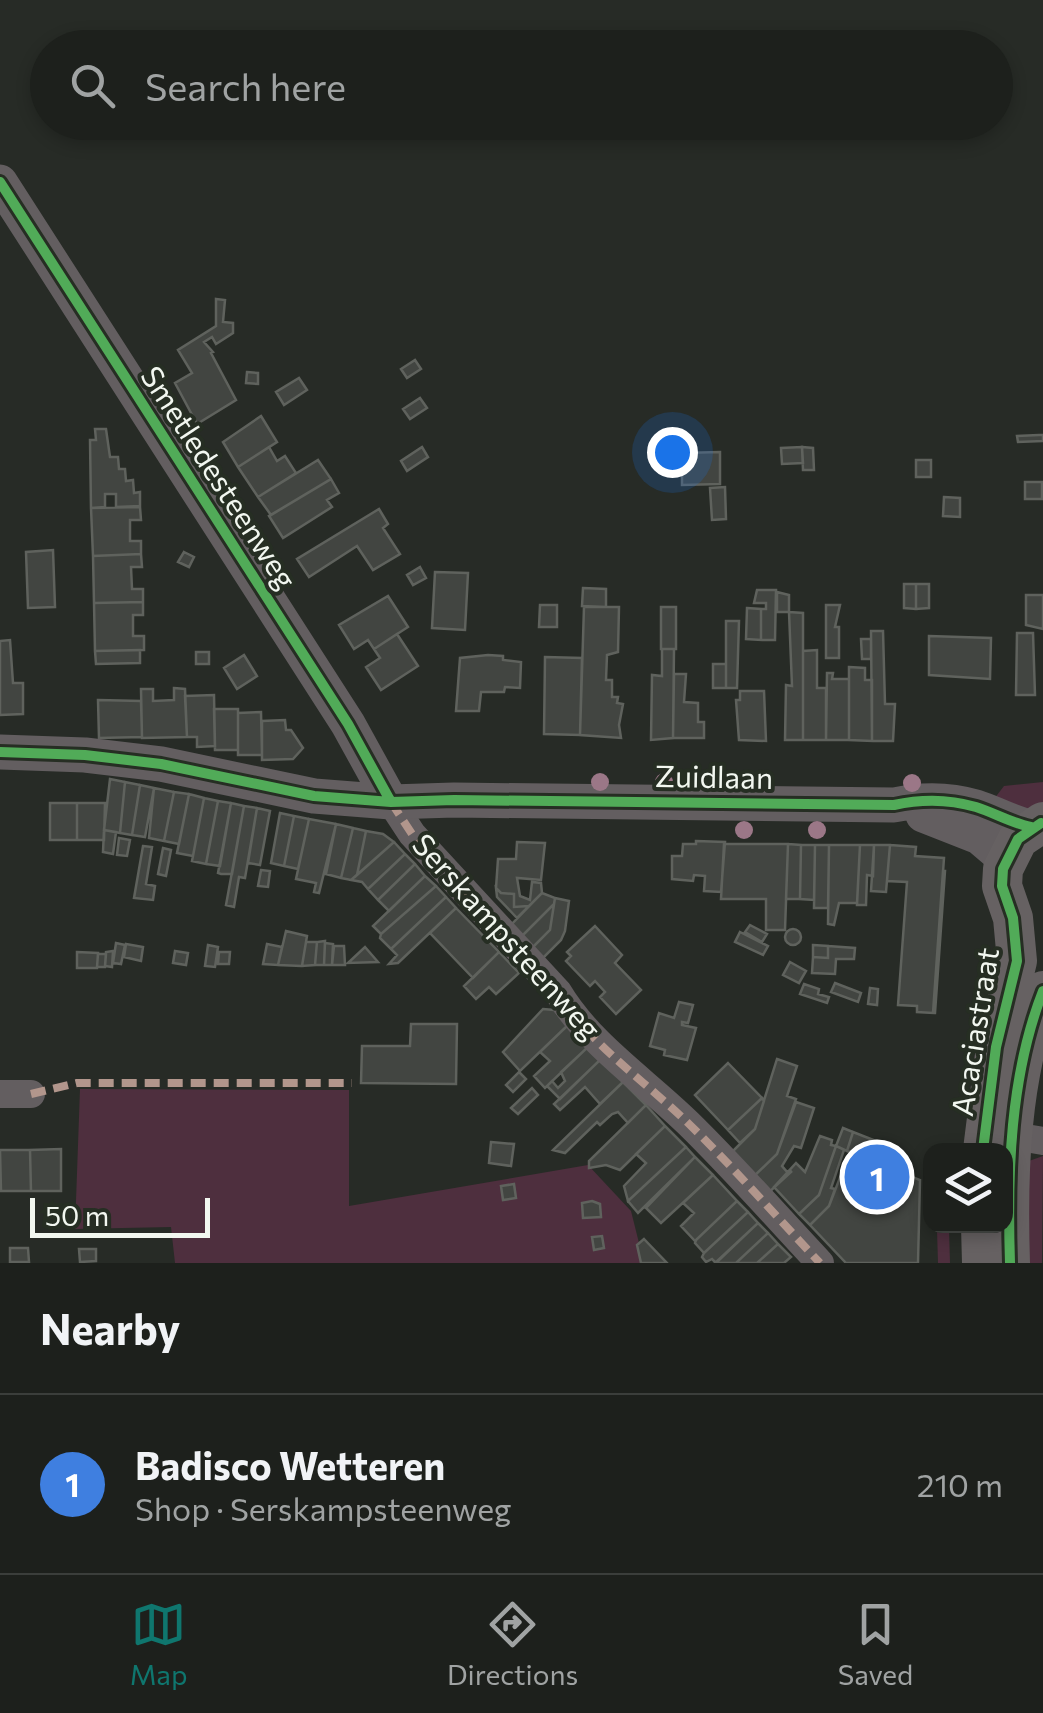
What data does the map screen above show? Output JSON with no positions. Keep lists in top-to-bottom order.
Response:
{
  "streets": {
    "main road": ["Acaciastraat"],
    "street": ["Smetledesteenweg", "Zuidlaan", "Serskampsteenweg"]
  },
  "crossings": [
    ["Smetledesteenweg", "Zuidlaan"],
    ["Smetledesteenweg", "Serskampsteenweg"],
    ["Zuidlaan", "Serskampsteenweg"],
    ["Zuidlaan", "Acaciastraat"]
  ],
  "scale_bar": "50 m",
  "page": {
    "search": "Search here",
    "pins": "1",
    "scale": "50 m",
    "heading": "Nearby",
    "list": [
      {
        "mark": "1",
        "name": "Badisco Wetteren",
        "note": "Shop · Serskampsteenweg",
        "value": "210 m"
      }
    ],
    "nav": ["Map", "Directions", "Saved"]
  }
}
